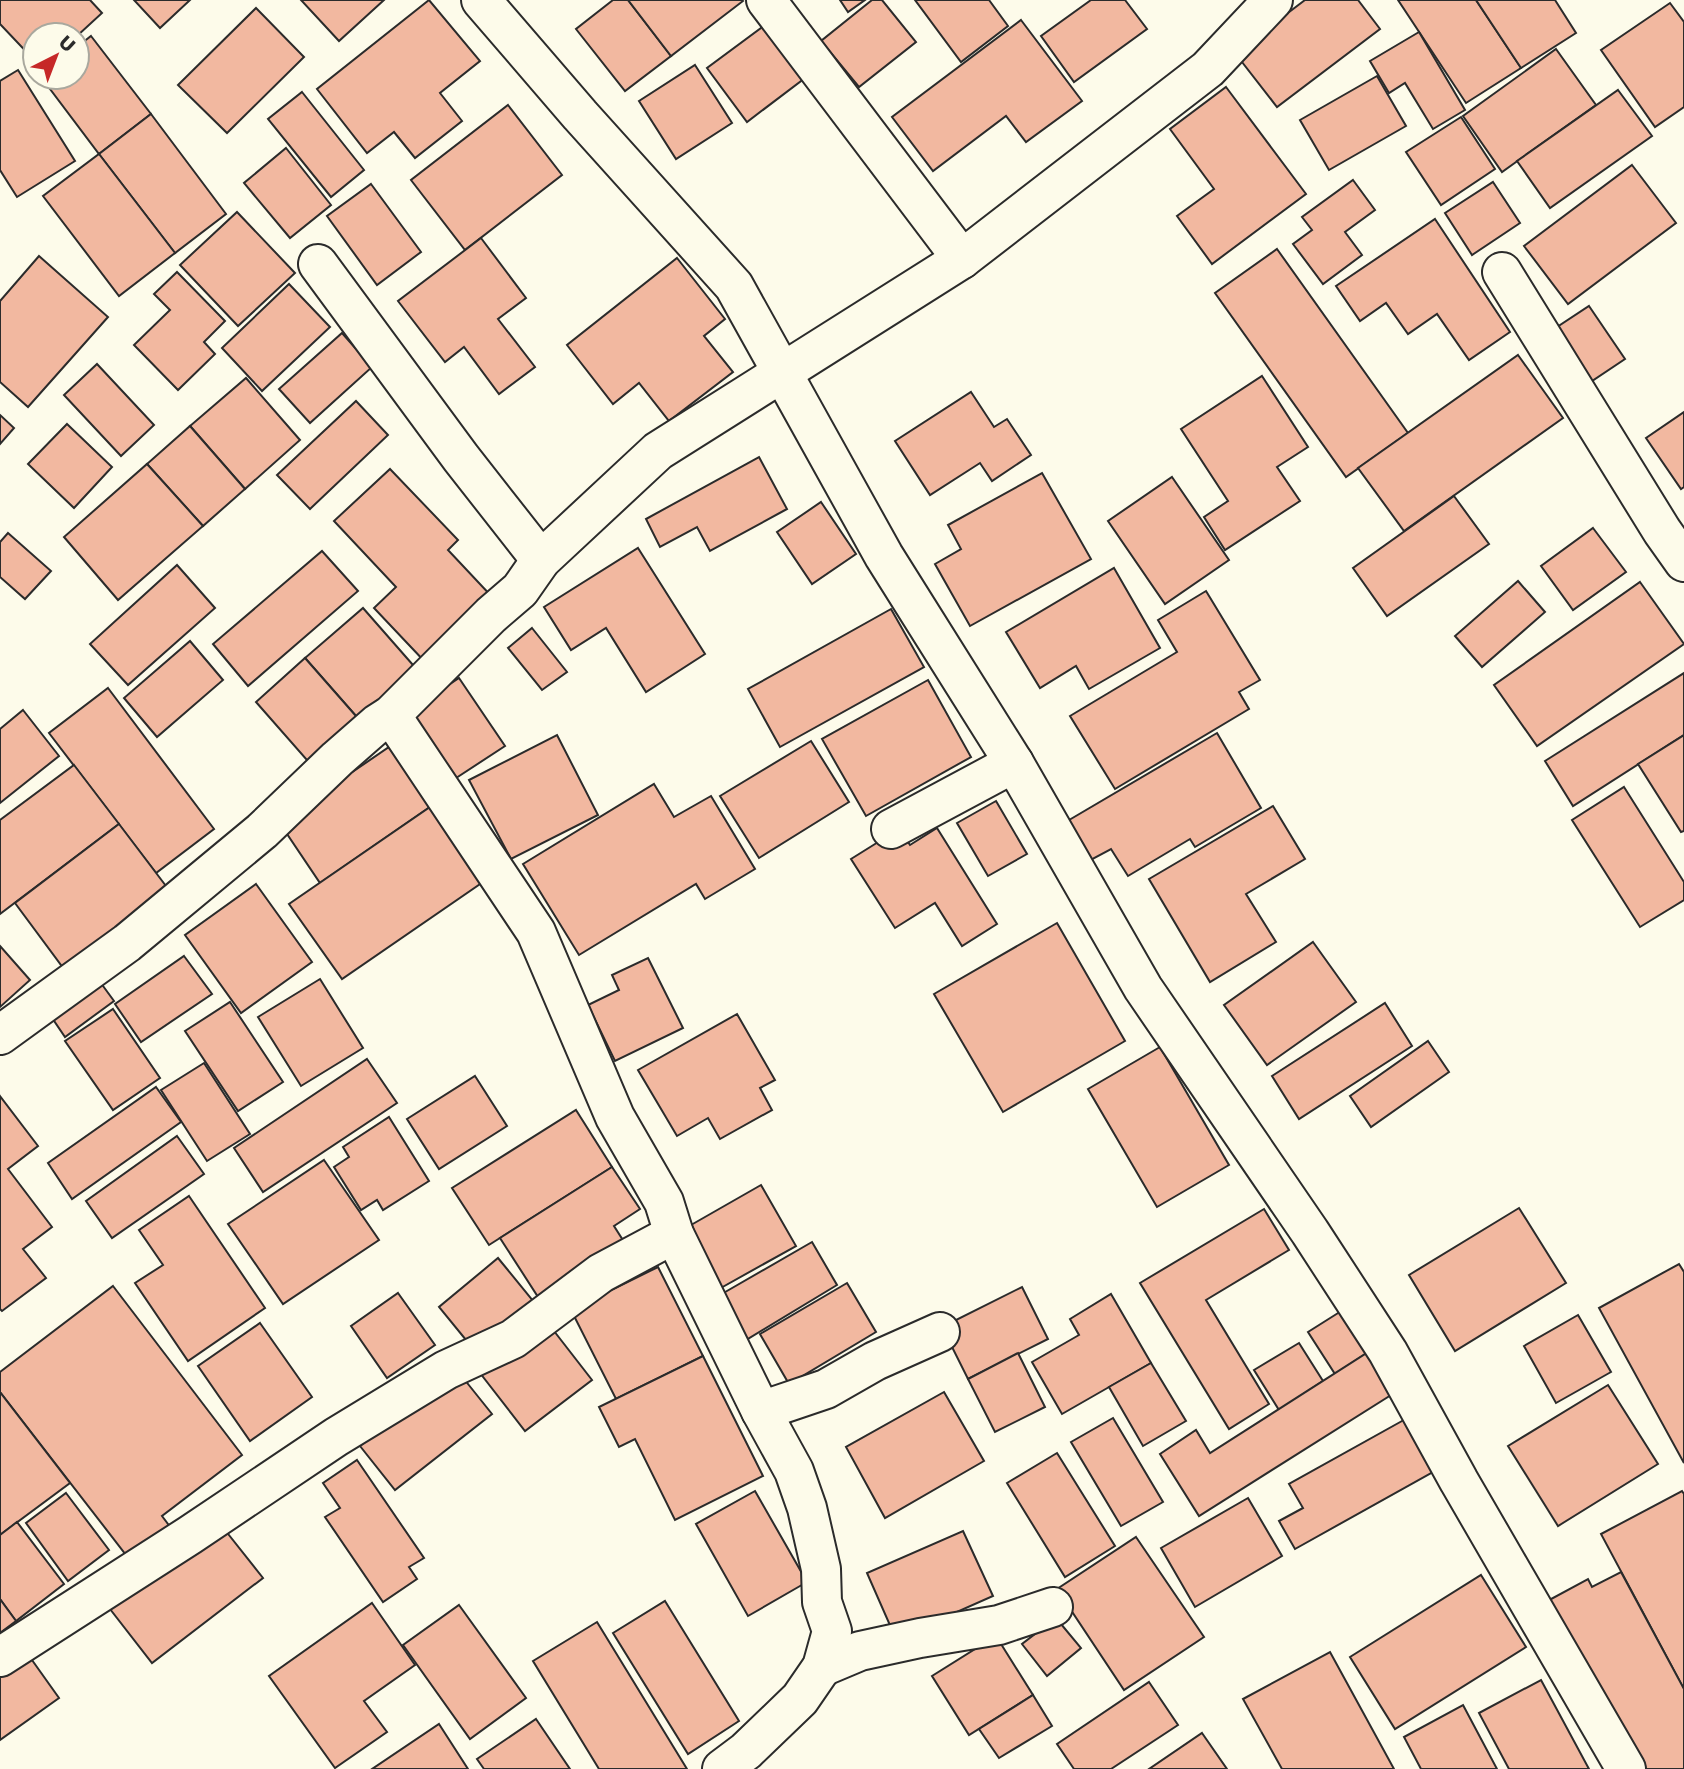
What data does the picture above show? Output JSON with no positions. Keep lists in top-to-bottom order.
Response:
{
  "north": "top right"
}
